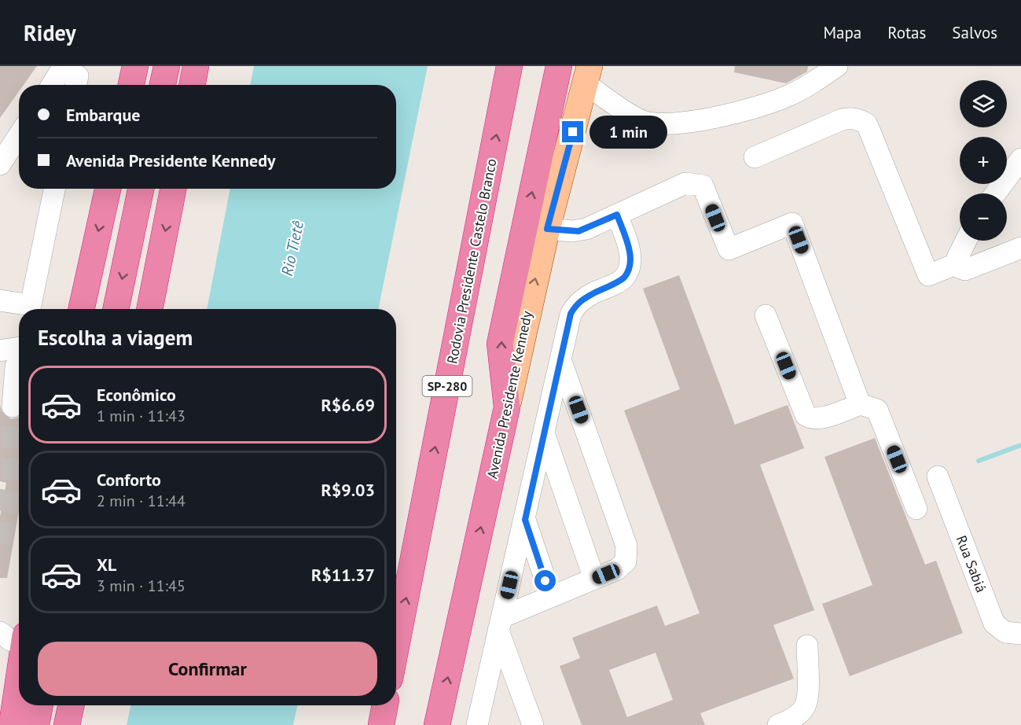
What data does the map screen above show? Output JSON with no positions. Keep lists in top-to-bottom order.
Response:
{
  "streets": {
    "highway": ["Rodovia Presidente Castelo Branco", "SP-280", "Avenida Presidente Kennedy"],
    "street": ["Rua Sabiá"]
  },
  "one_way": ["Avenida Presidente Kennedy"],
  "water": ["Rio Tietê"],
  "page": {
    "header": "Ridey",
    "nav": ["Mapa", "Rotas", "Salvos"],
    "map_buttons": ["+", "−"],
    "banner": ["Embarque", "Avenida Presidente Kennedy"],
    "bubble": "1 min",
    "heading": "Escolha a viagem",
    "list": [
      {
        "name": "Econômico",
        "note": "1 min · 11:43",
        "value": "R$6.69"
      },
      {
        "name": "Conforto",
        "note": "2 min · 11:44",
        "value": "R$9.03"
      },
      {
        "name": "XL",
        "note": "3 min · 11:45",
        "value": "R$11.37"
      }
    ],
    "buttons": "Confirmar"
  }
}
